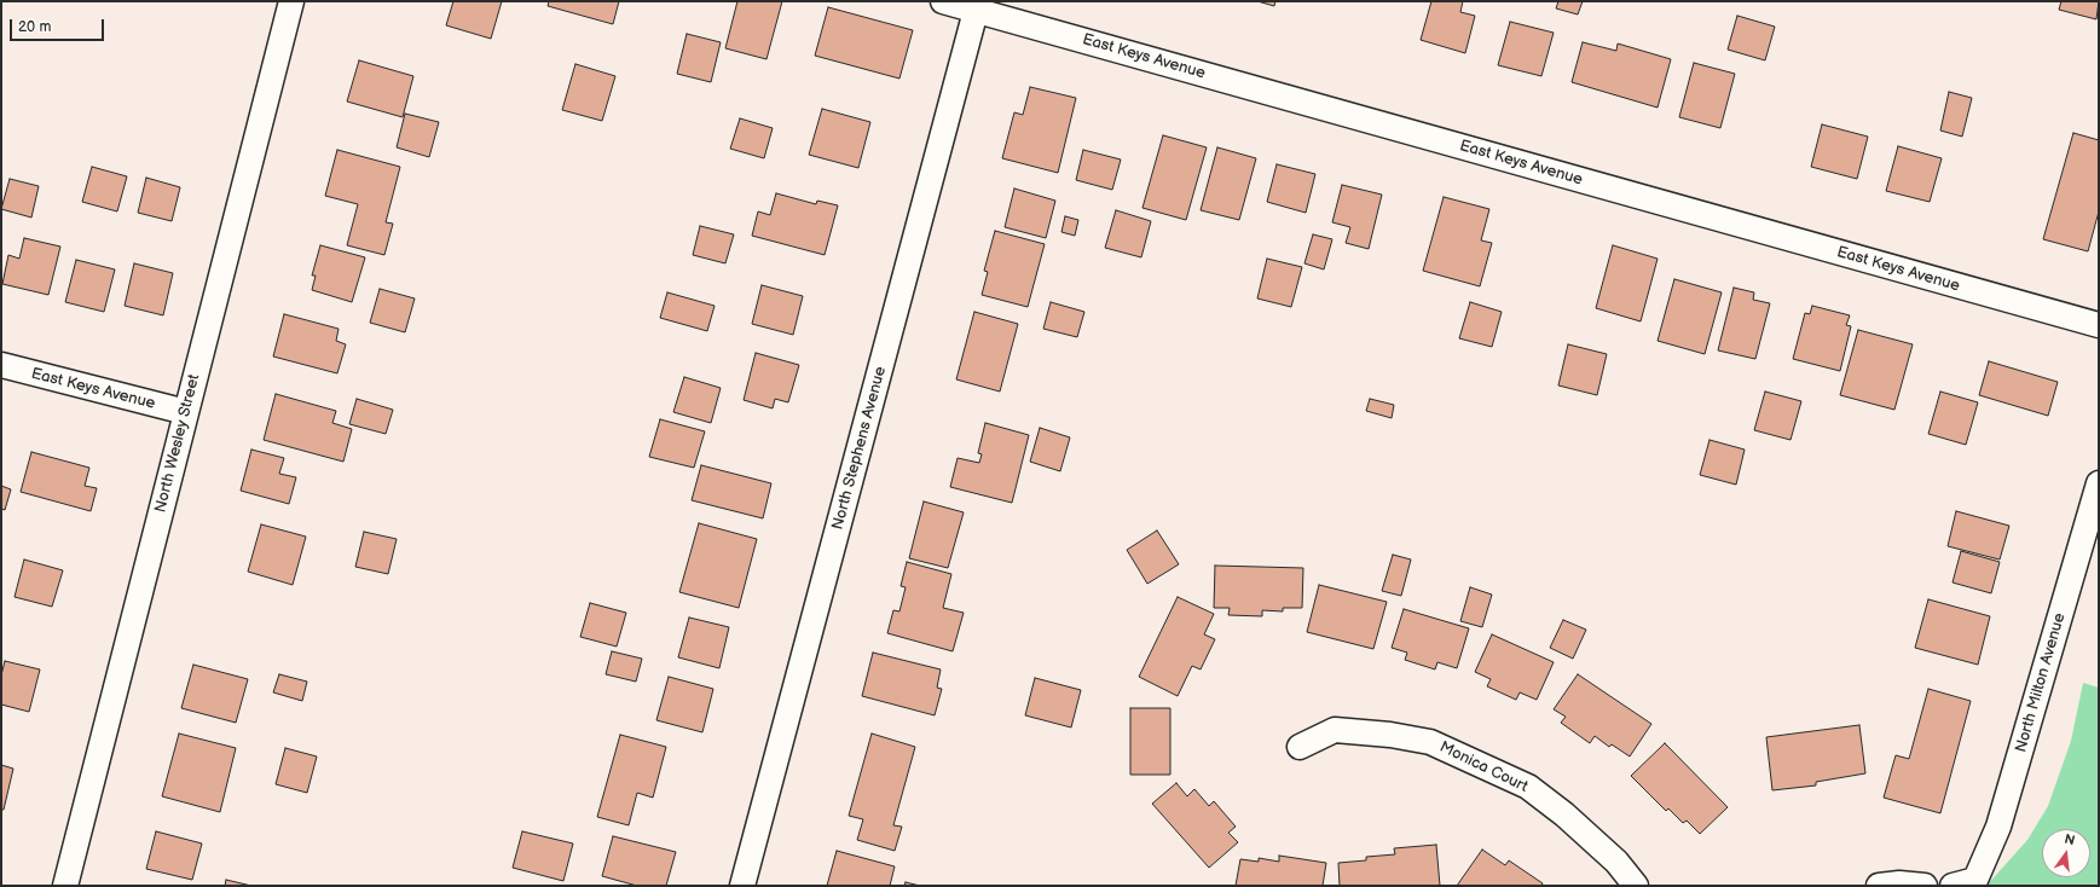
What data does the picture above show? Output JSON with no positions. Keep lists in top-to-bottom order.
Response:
{
  "streets": {
    "street": [
      "East Keys Avenue",
      "North Wesley Street",
      "North Stephens Avenue",
      "North Milton Avenue",
      "Monica Court"
    ]
  },
  "crossings": [
    ["East Keys Avenue", "North Wesley Street"],
    ["East Keys Avenue", "North Stephens Avenue"]
  ],
  "scale_bar": "20 m",
  "north": "top"
}
